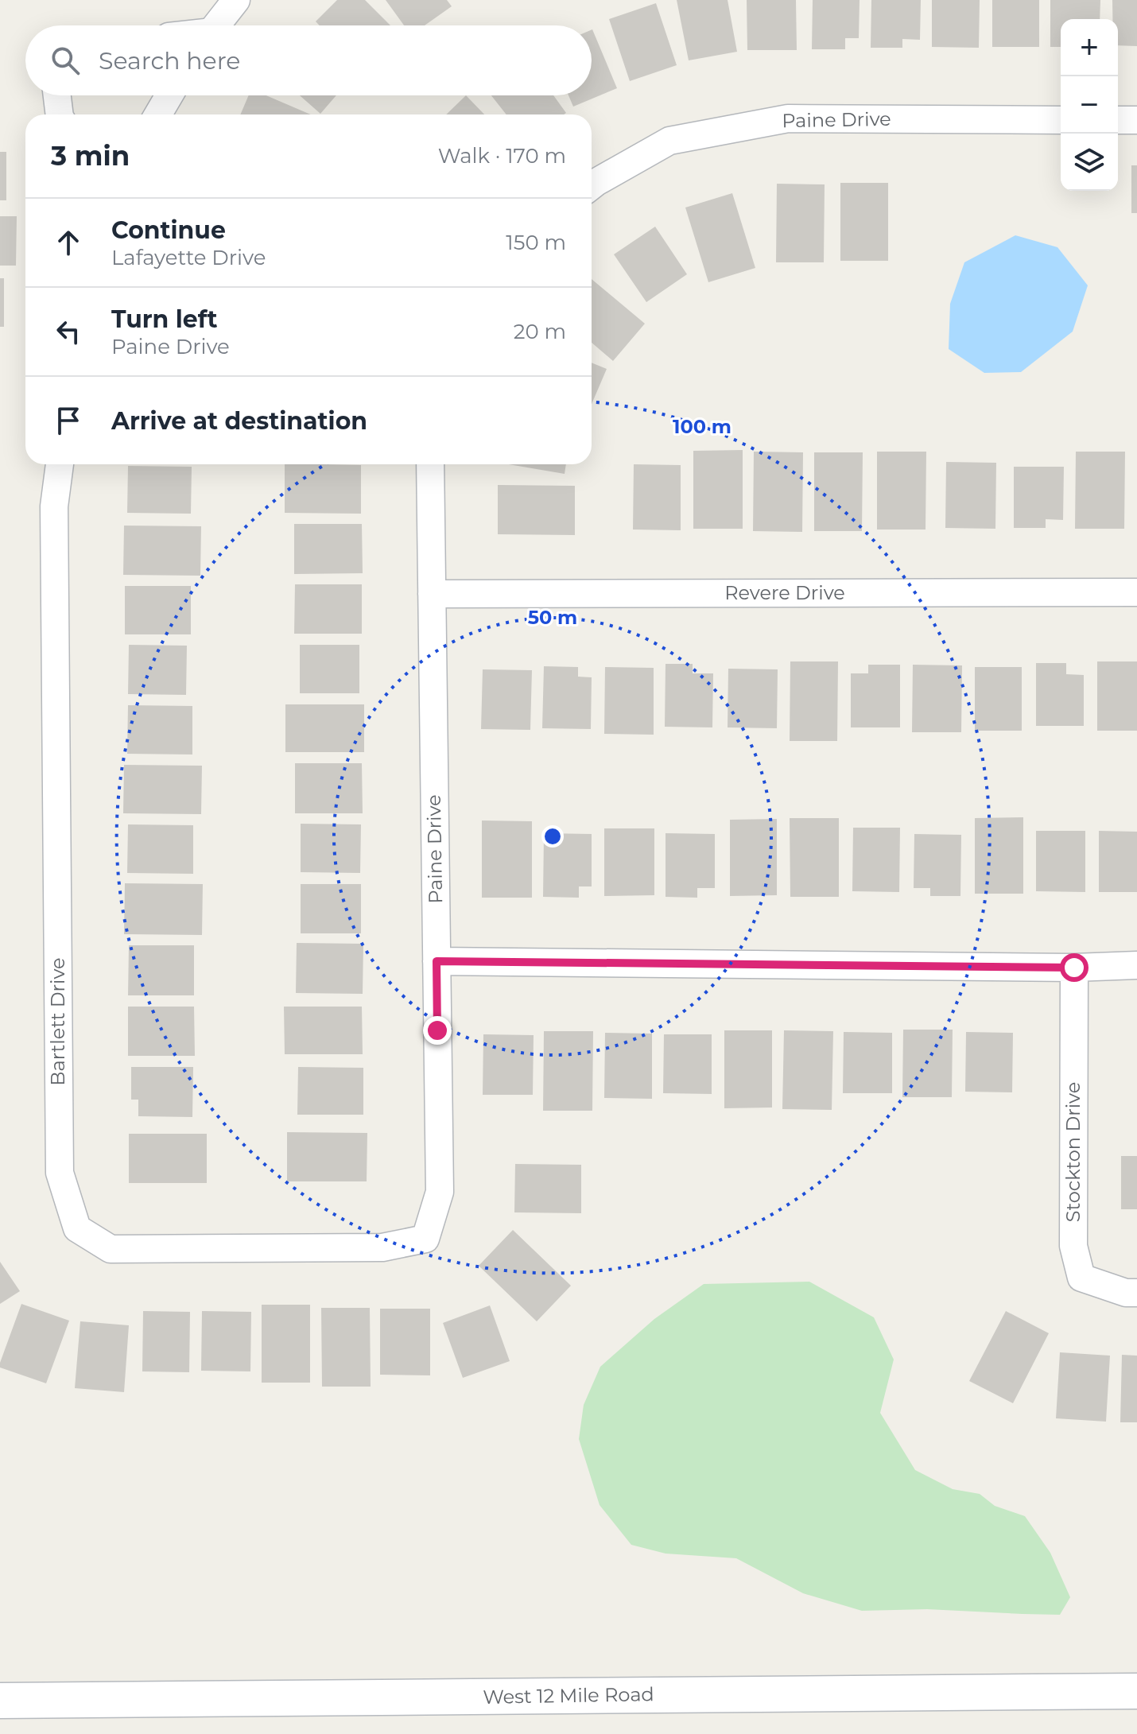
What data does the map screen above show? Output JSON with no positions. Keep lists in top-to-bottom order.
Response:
{
  "streets": {
    "main road": ["West 12 Mile Road"],
    "street": [
      "Paine Drive",
      "Revere Drive",
      "Bartlett Drive",
      "Stockton Drive"
    ]
  },
  "crossings": [
    ["Paine Drive", "Revere Drive"],
    ["Paine Drive", "Bartlett Drive"]
  ],
  "page": {
    "map_buttons": ["+", "−"],
    "search": "Search here",
    "heading": ["3 min", "Walk · 170 m"],
    "list": [
      ["Continue", "Lafayette Drive", "150 m"],
      ["Turn left", "Paine Drive", "20 m"],
      "Arrive at destination"
    ]
  },
  "rings": ["100 m", "50 m"]
}
